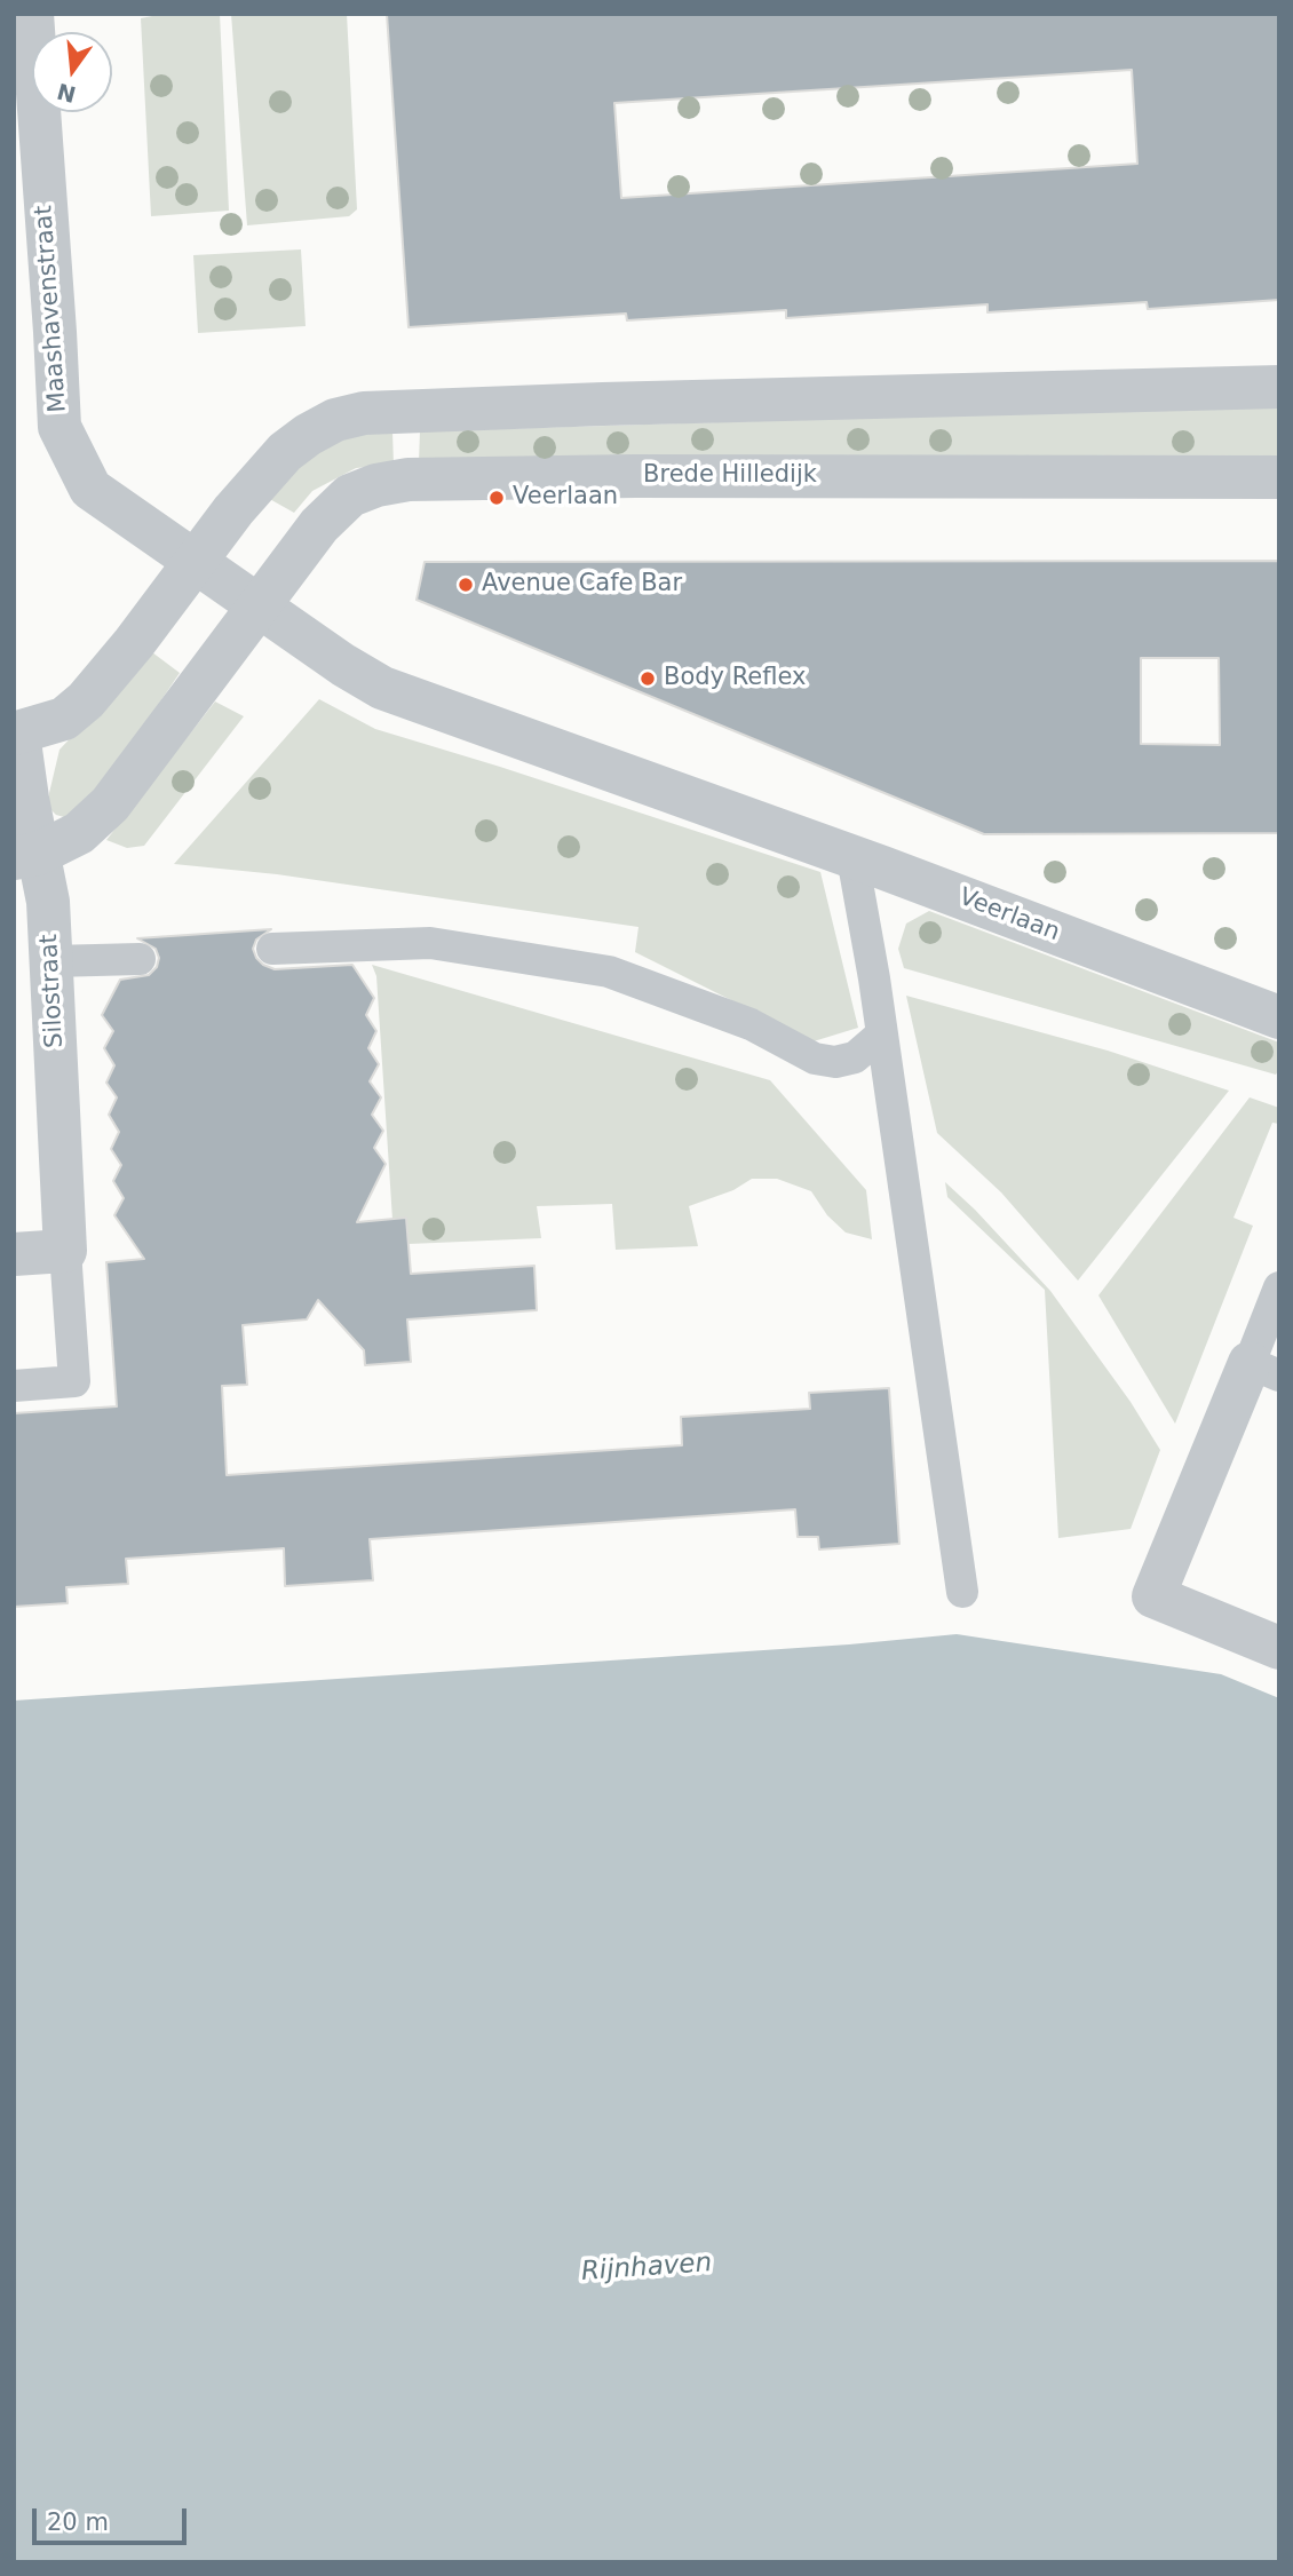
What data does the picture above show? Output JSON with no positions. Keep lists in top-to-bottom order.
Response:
{
  "streets": {
    "street": [
      "Maashavenstraat",
      "Brede Hilledijk",
      "Veerlaan",
      "Silostraat"
    ]
  },
  "crossings": [
    ["Maashavenstraat", "Brede Hilledijk"],
    ["Maashavenstraat", "Veerlaan"],
    ["Brede Hilledijk", "Veerlaan"],
    ["Brede Hilledijk", "Silostraat"]
  ],
  "water": ["Rijnhaven"],
  "places": ["Veerlaan", "Avenue Cafe Bar", "Body Reflex"],
  "scale_bar": "20 m",
  "north": "bottom"
}
